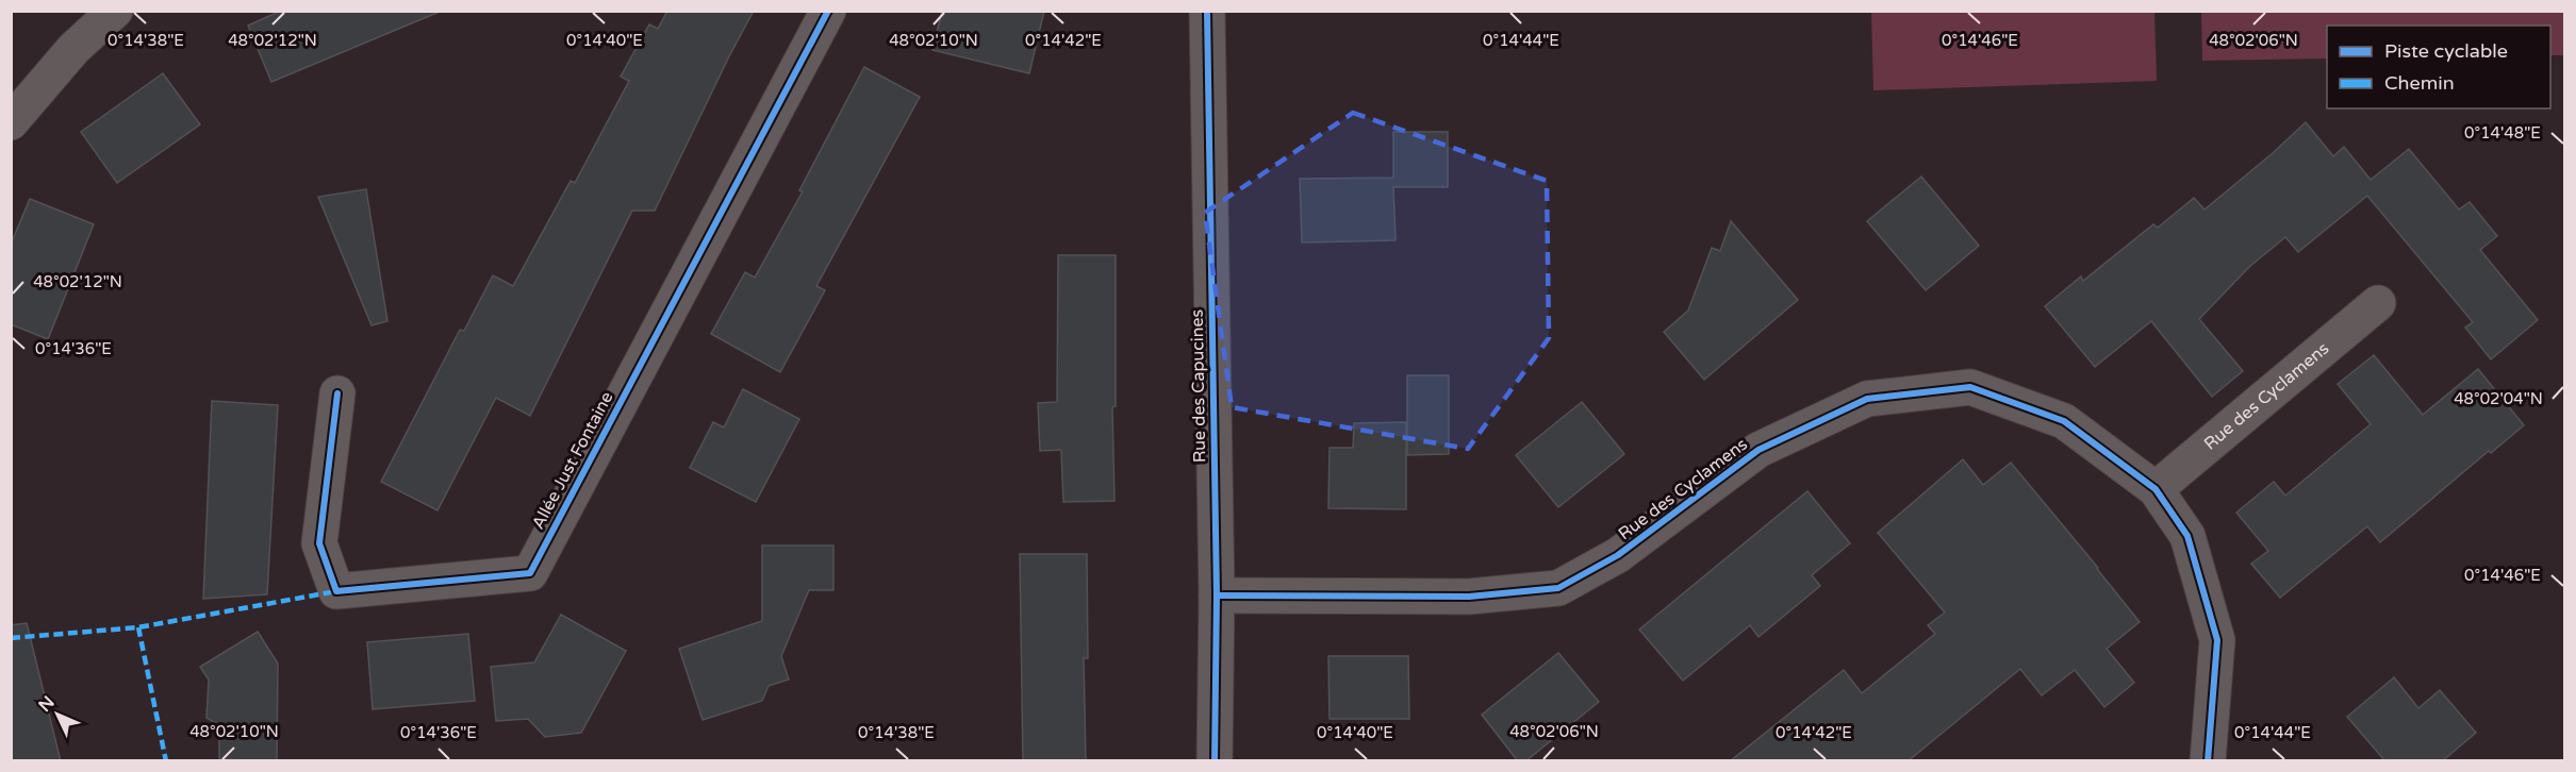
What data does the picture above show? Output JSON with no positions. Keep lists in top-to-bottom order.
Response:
{
  "streets": {
    "street": ["Rue des Capucines", "Rue des Cyclamens", "Allée Just Fontaine"]
  },
  "crossings": [
    ["Rue des Capucines", "Rue des Cyclamens"]
  ],
  "legend": ["Piste cyclable", "Chemin"],
  "north": "top left",
  "coordinates": [
    "0°14'38\"E",
    "0°14'40\"E",
    "0°14'42\"E",
    "0°14'44\"E",
    "0°14'46\"E",
    "48°02'12\"N",
    "48°02'10\"N",
    "48°02'06\"N",
    "0°14'48\"E",
    "0°14'36\"E",
    "48°02'04\"N"
  ]
}
